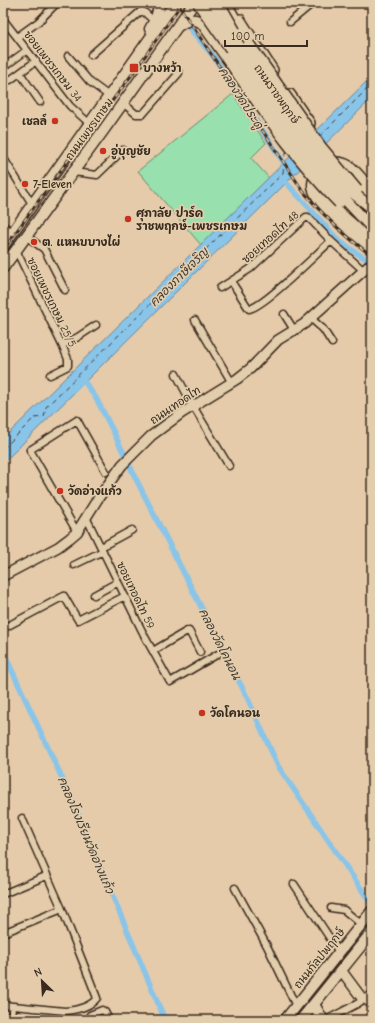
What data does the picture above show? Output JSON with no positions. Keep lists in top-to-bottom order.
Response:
{
  "streets": {
    "main road": [
      "ถนนราชพฤกษ์",
      "ถนนเพชรเกษม",
      "ถนนเทอดไท",
      "ถนนกัลปพฤกษ์"
    ],
    "street": [
      "ซอยเพชรเกษม 34",
      "ซอยเทอดไท 48",
      "ซอยเพชรเกษม 25/5",
      "ซอยเทอดไท 59"
    ]
  },
  "crossings": [
    ["ซอยเพชรเกษม 34", "ถนนเพชรเกษม"],
    ["ถนนเพชรเกษม", "ซอยเพชรเกษม 25/5"],
    ["ซอยเทอดไท 48", "ถนนเทอดไท"],
    ["ถนนเทอดไท", "ซอยเทอดไท 59"]
  ],
  "water": [
    "คลองวัดประดู่",
    "คลองภาษีเจริญ",
    "คลองวัดโคนอน",
    "คลองโรงเรียนวัดอ่างแก้ว"
  ],
  "places": {
    "transit": ["บางหว้า"],
    "other": [
      "เชลล์",
      "อู่บุญชัย",
      "7-Eleven",
      "ศุภาลัย ปาร์ค ราชพฤกษ์-เพชรเกษม",
      "ต. แหนบบางไผ่",
      "วัดอ่างแก้ว",
      "วัดโคนอน"
    ]
  },
  "scale_bar": "100 m",
  "north": "top left"
}
